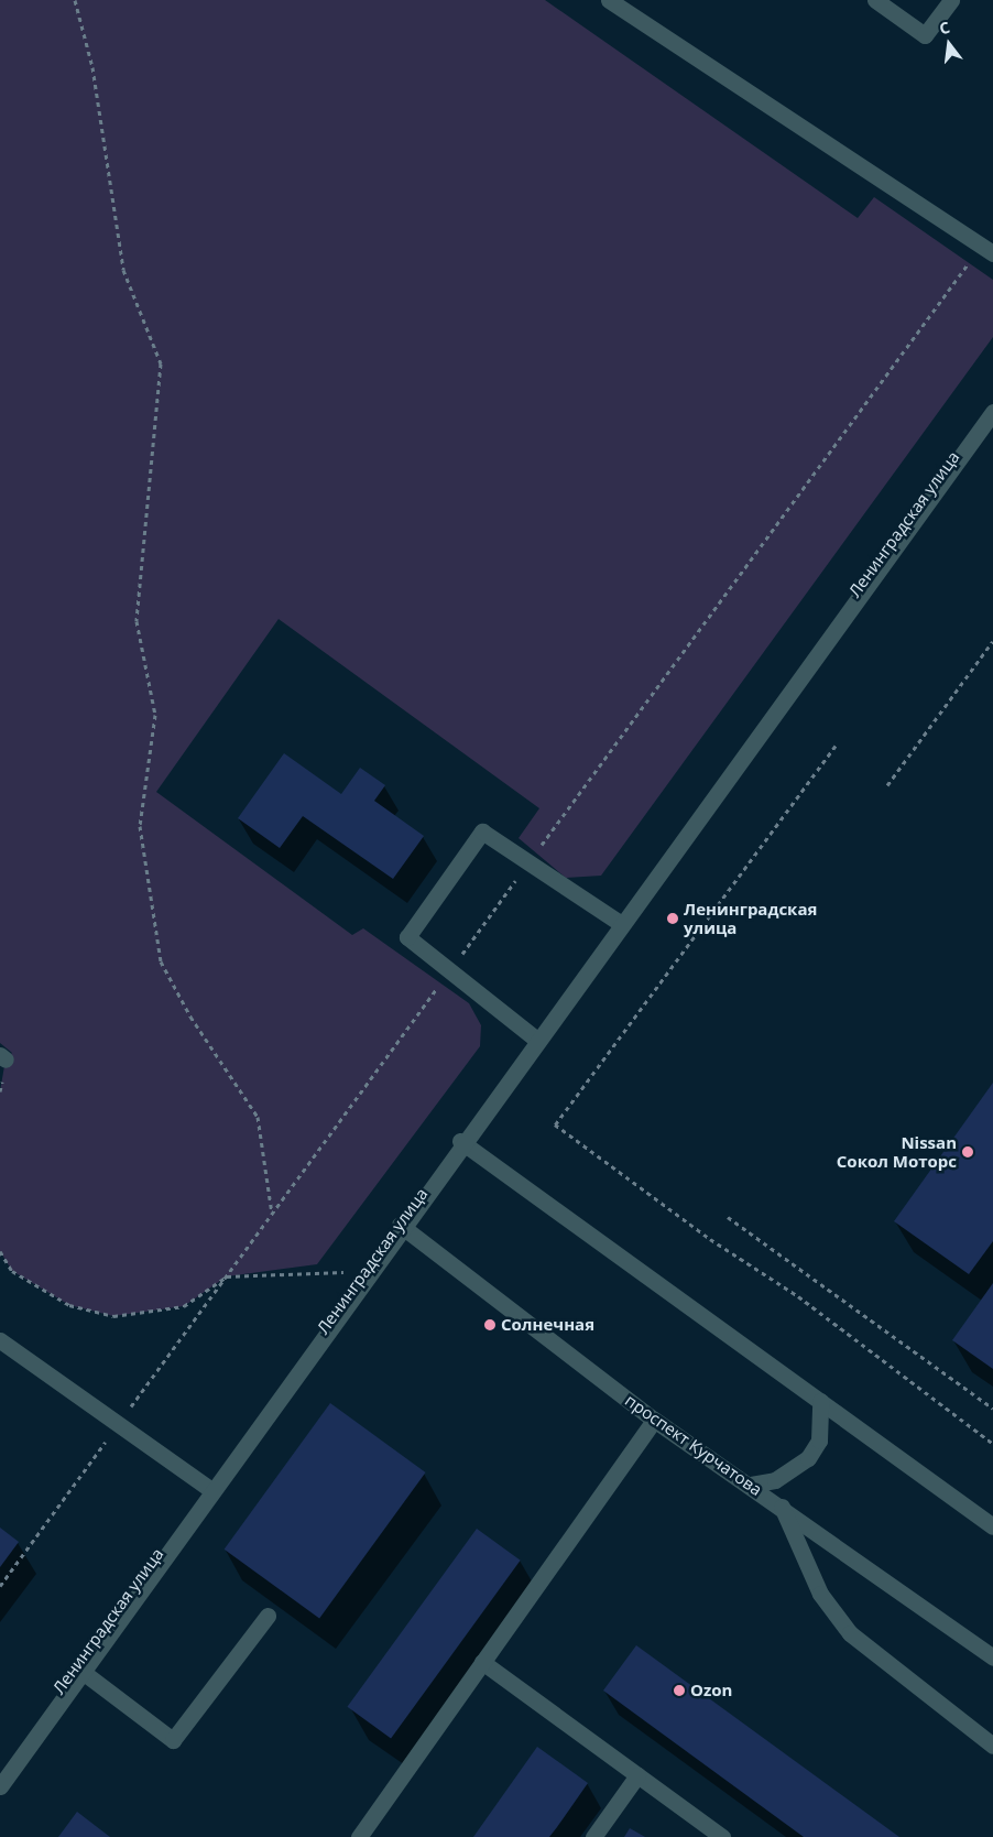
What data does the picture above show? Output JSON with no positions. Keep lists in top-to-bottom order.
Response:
{
  "streets": {
    "street": ["Ленинградская улица", "проспект Курчатова"]
  },
  "crossings": [
    ["Ленинградская улица", "проспект Курчатова"]
  ],
  "places": [
    "Ленинградская улица",
    "Nissan Сокол Моторс",
    "Солнечная",
    "Ozon"
  ],
  "north": "top"
}
